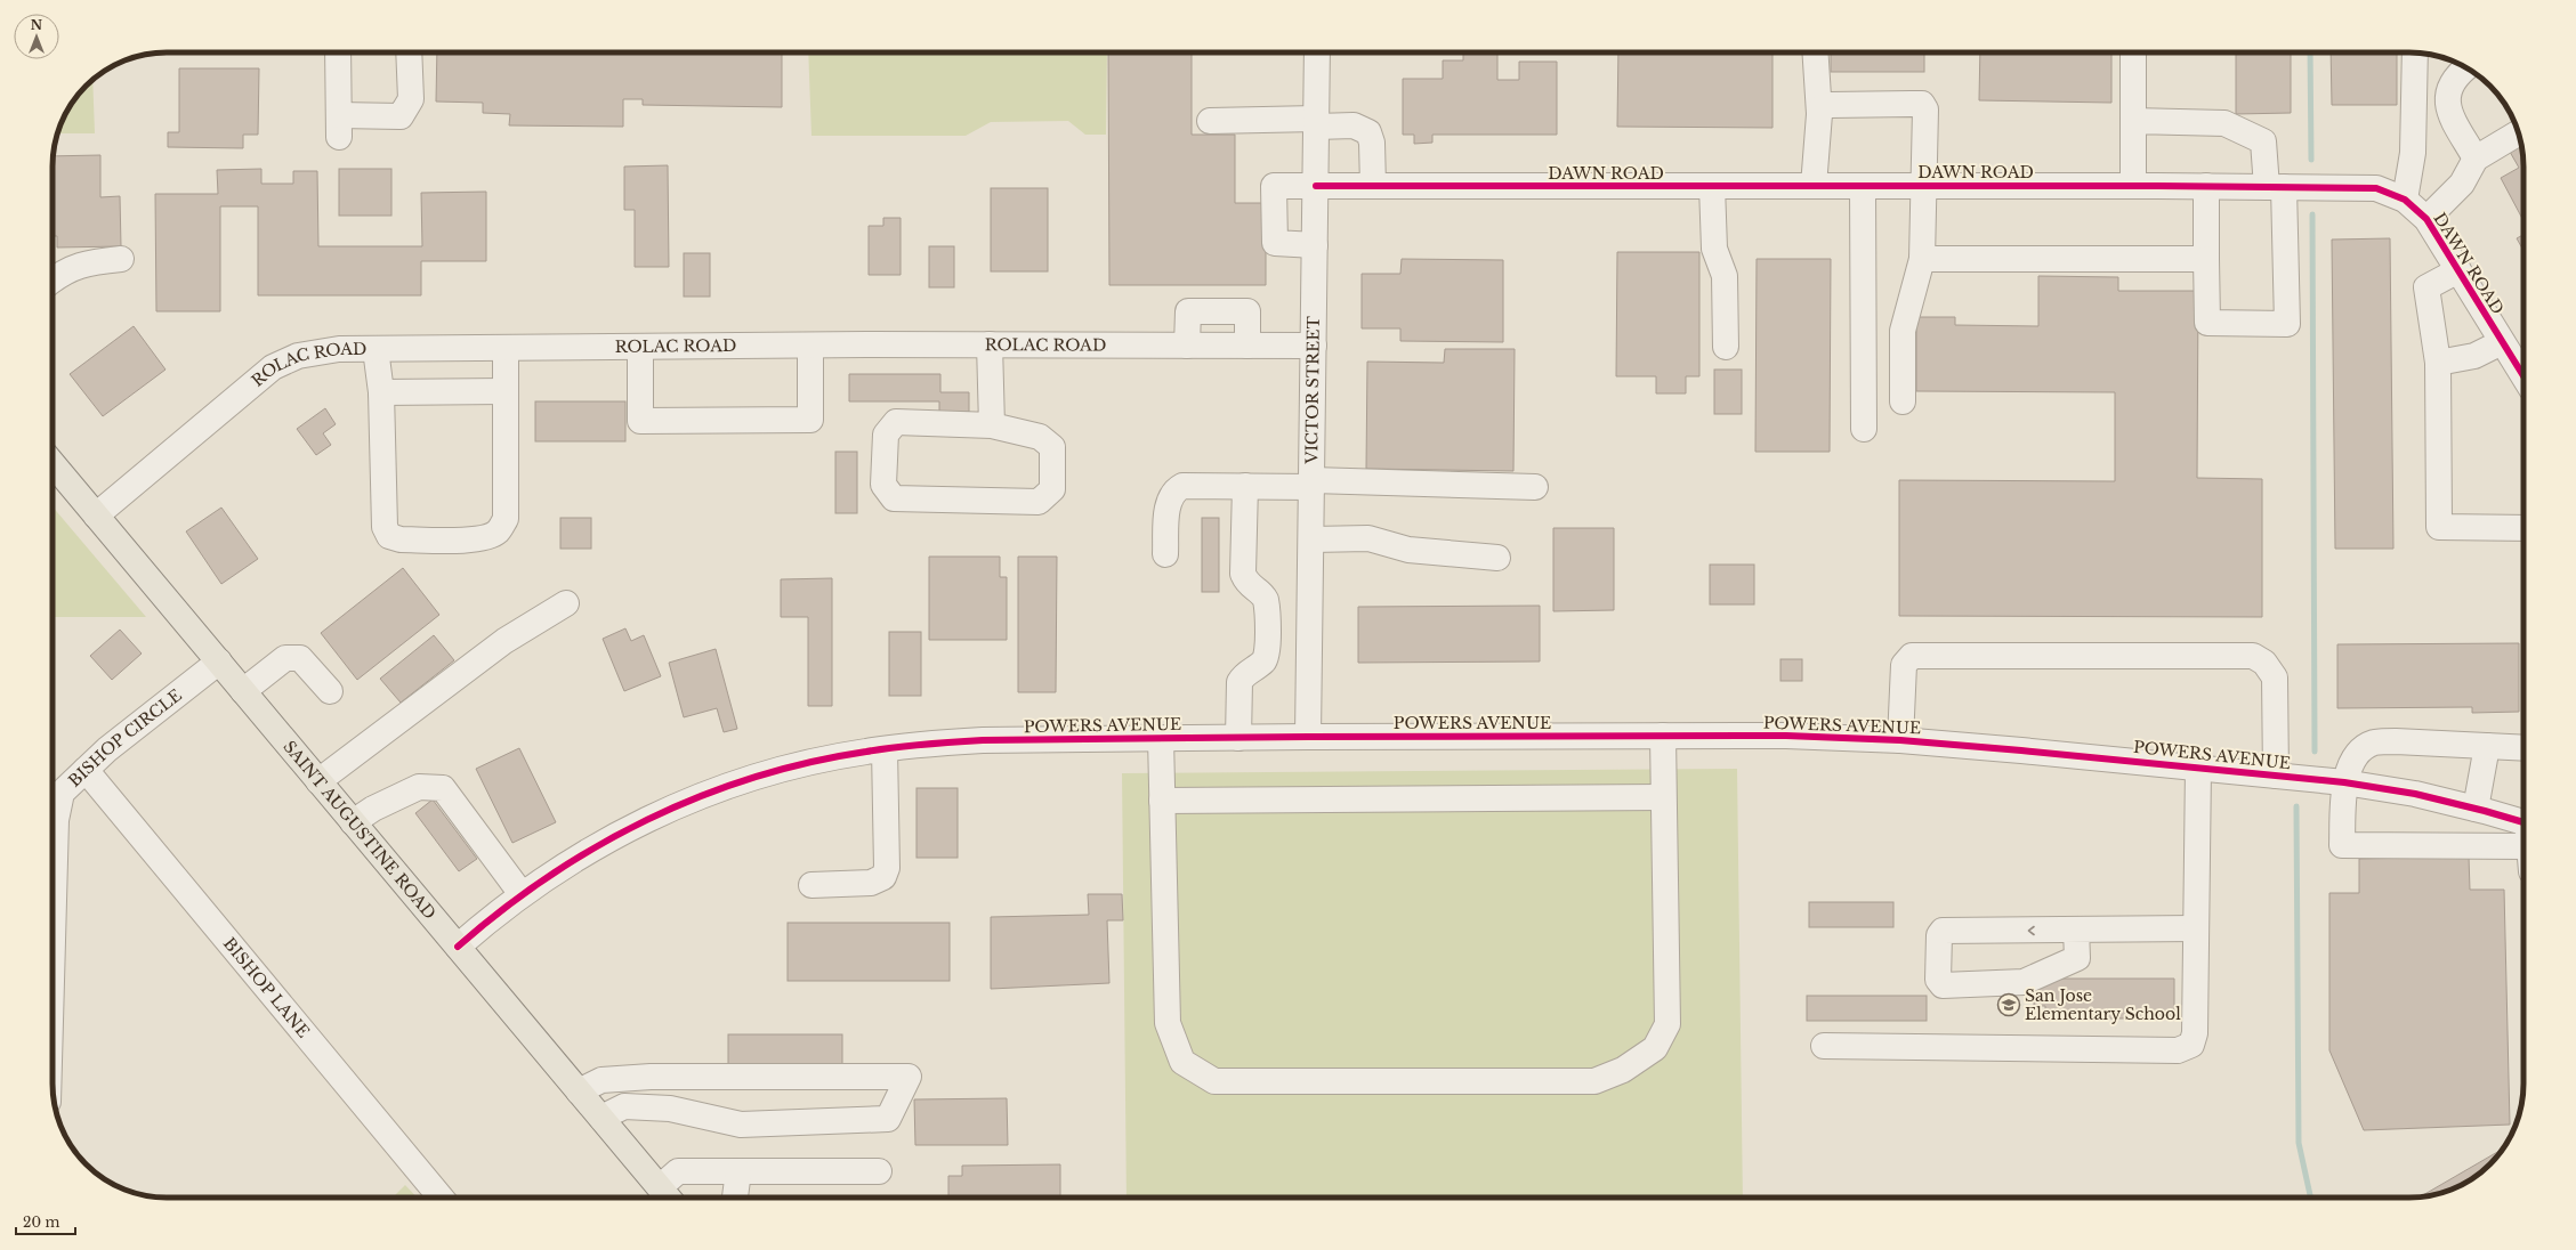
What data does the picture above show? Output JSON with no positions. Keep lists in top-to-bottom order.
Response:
{
  "streets": {
    "main road": ["SAINT AUGUSTINE ROAD"],
    "street": [
      "DAWN ROAD",
      "ROLAC ROAD",
      "VICTOR STREET",
      "POWERS AVENUE",
      "BISHOP CIRCLE",
      "BISHOP LANE"
    ]
  },
  "crossings": [
    ["DAWN ROAD", "VICTOR STREET"],
    ["ROLAC ROAD", "VICTOR STREET"],
    ["ROLAC ROAD", "SAINT AUGUSTINE ROAD"],
    ["VICTOR STREET", "POWERS AVENUE"],
    ["POWERS AVENUE", "SAINT AUGUSTINE ROAD"],
    ["BISHOP CIRCLE", "SAINT AUGUSTINE ROAD"],
    ["BISHOP CIRCLE", "BISHOP LANE"]
  ],
  "places": {
    "school or university": ["San Jose Elementary School"]
  },
  "scale_bar": "20 m",
  "north": "top"
}
